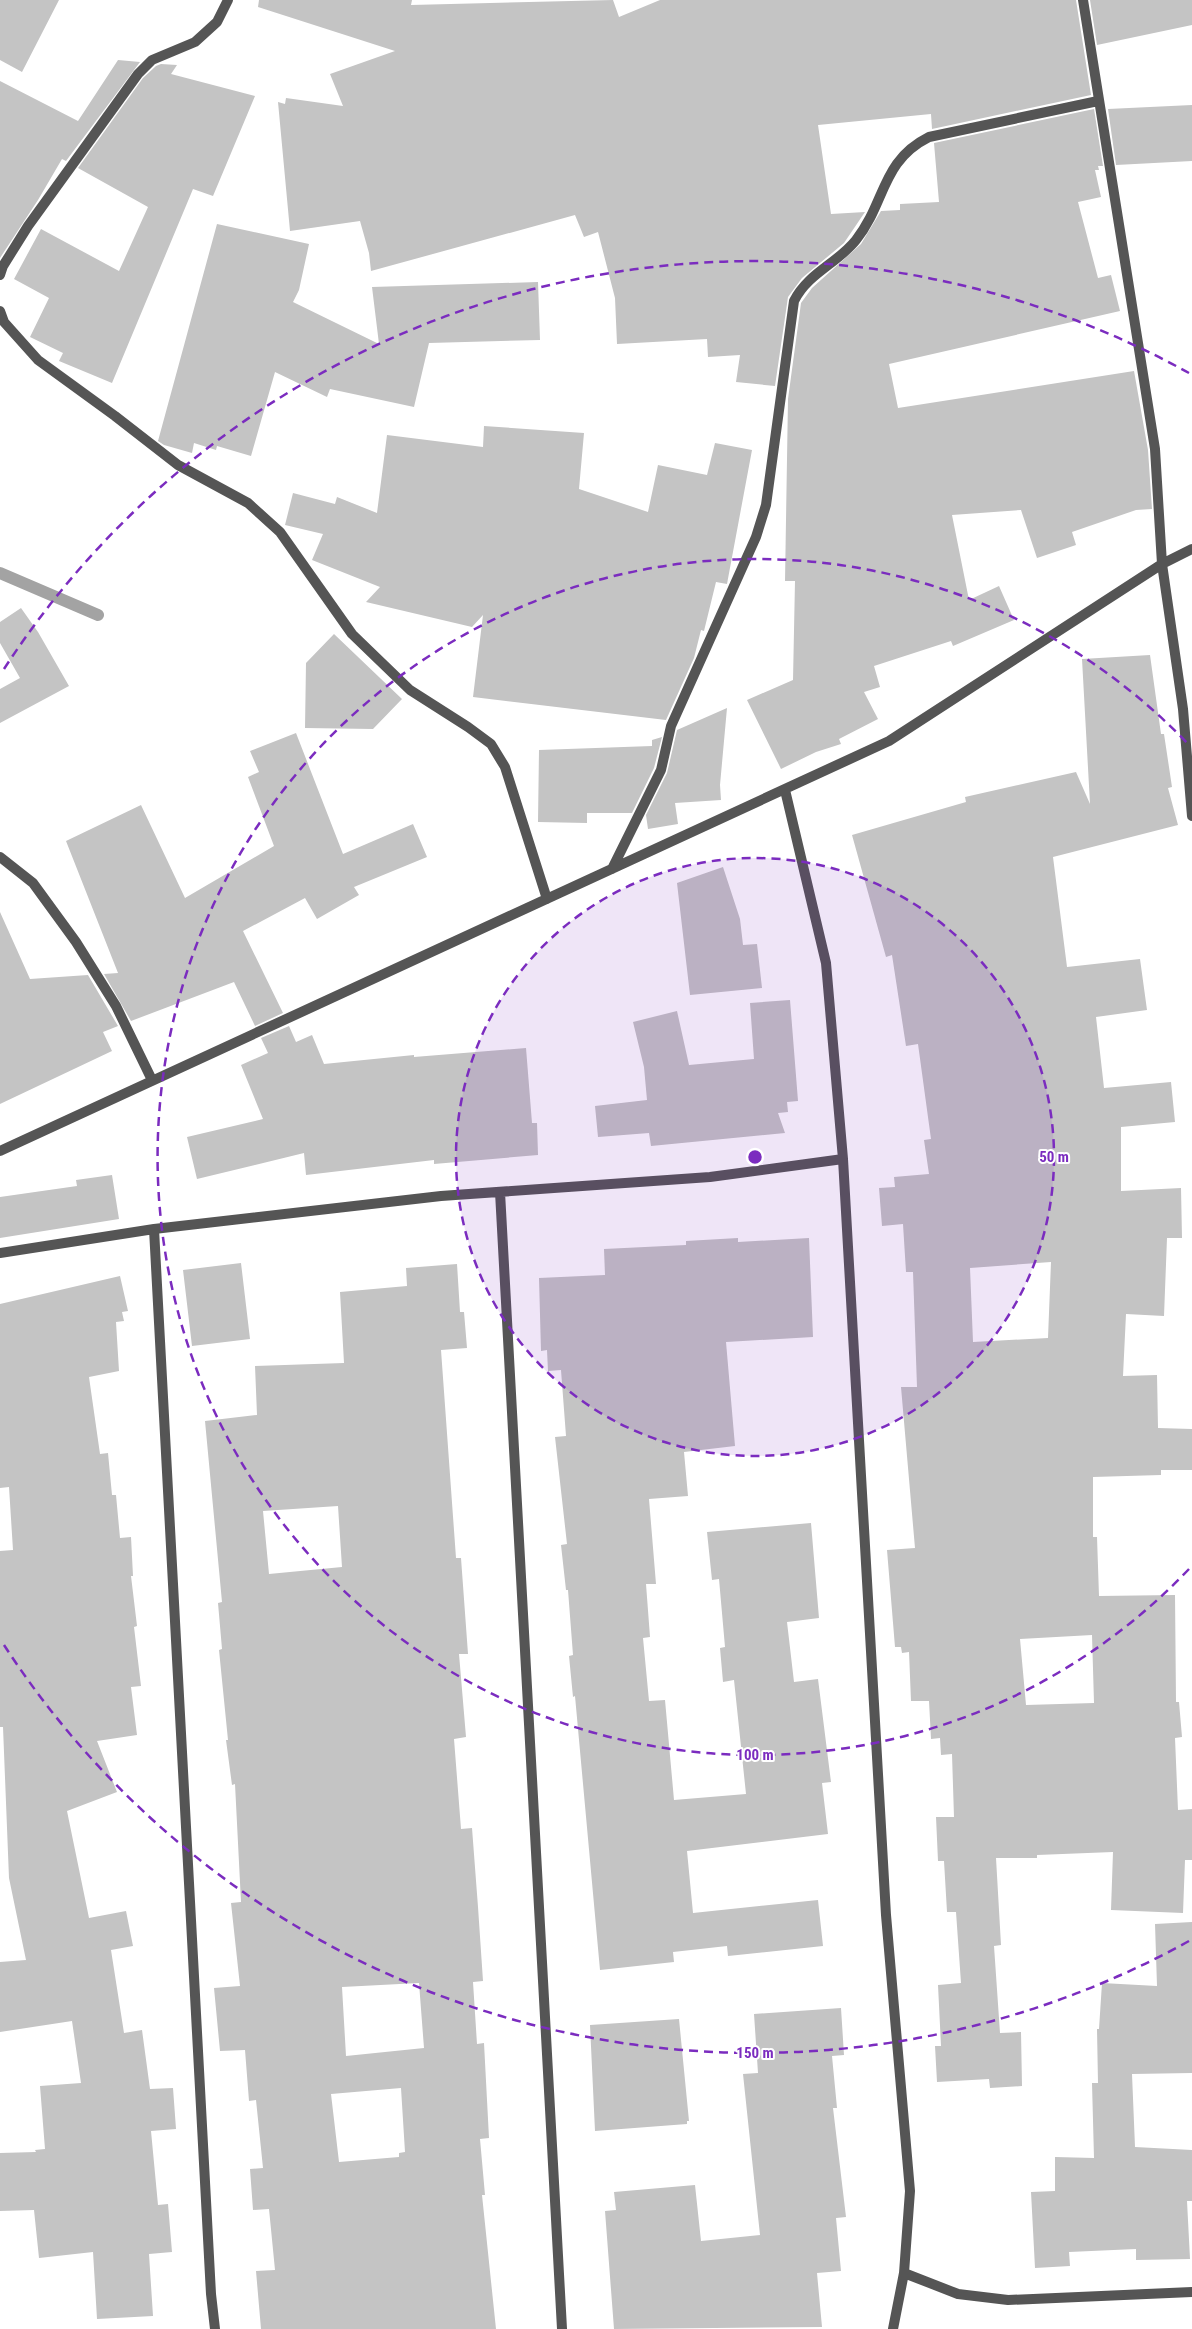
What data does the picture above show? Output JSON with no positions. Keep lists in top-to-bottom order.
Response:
{
  "rings": ["50 m", "100 m", "150 m"]
}
